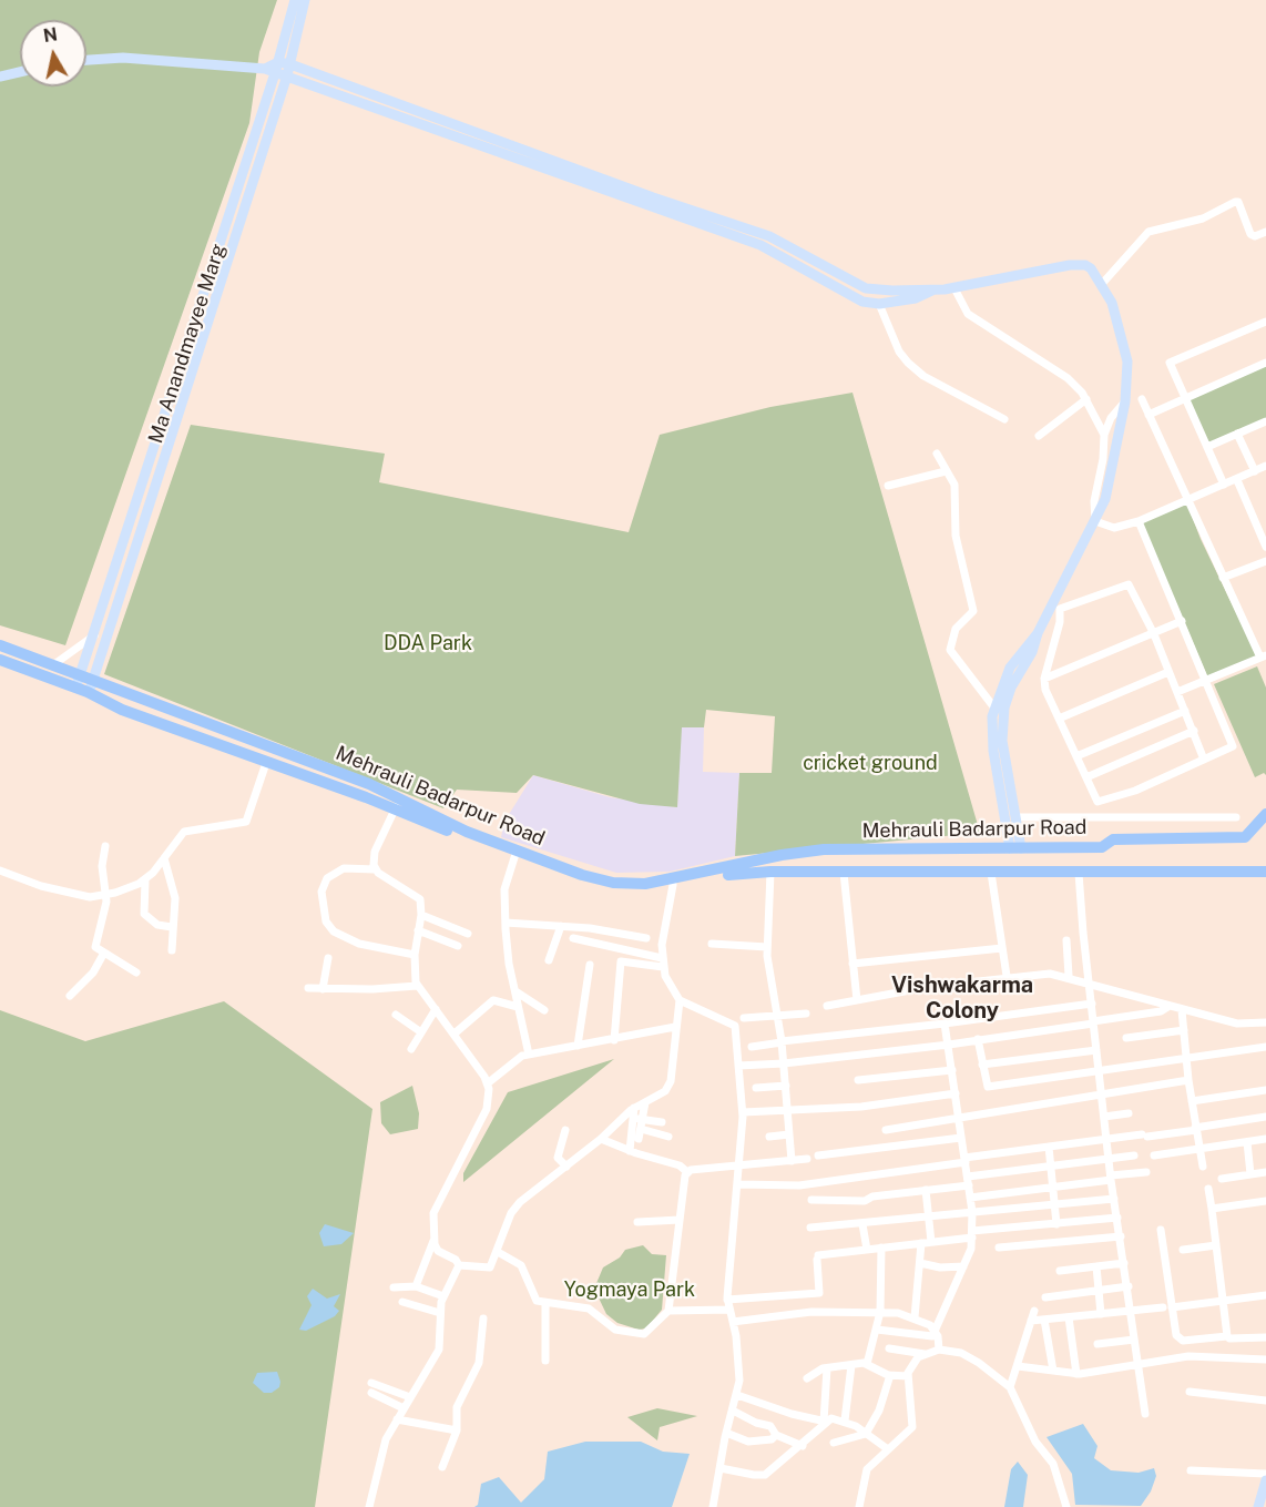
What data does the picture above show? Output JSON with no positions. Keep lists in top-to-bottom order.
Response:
{
  "streets": {
    "main road": ["Mehrauli Badarpur Road"],
    "street": ["Ma Anandmayee Marg"]
  },
  "crossings": [
    ["Ma Anandmayee Marg", "Mehrauli Badarpur Road"]
  ],
  "districts": ["Vishwakarma Colony"],
  "parks": ["DDA Park", "cricket ground", "Yogmaya Park"],
  "north": "top"
}
